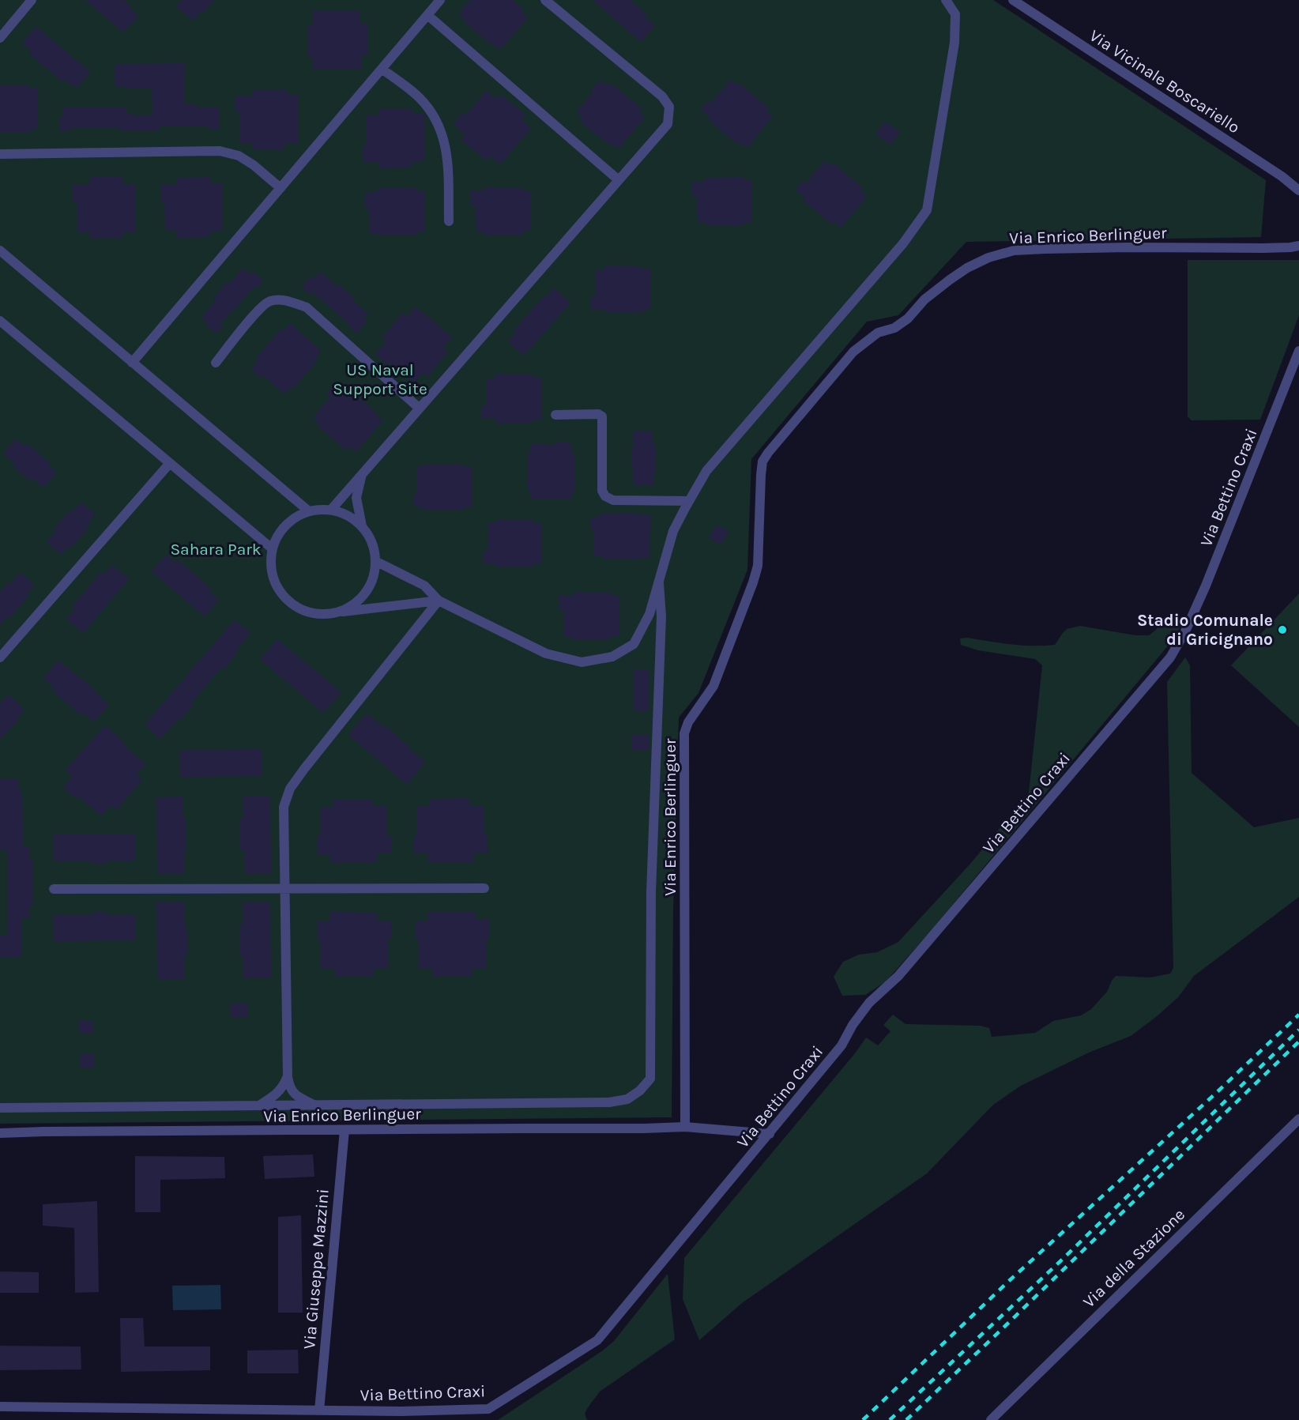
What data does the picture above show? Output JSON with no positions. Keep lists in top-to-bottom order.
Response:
{
  "streets": {
    "street": [
      "Via Vicinale Boscariello",
      "Via Enrico Berlinguer",
      "Via Bettino Craxi",
      "Via della Stazione",
      "Via Giuseppe Mazzini"
    ]
  },
  "crossings": [
    ["Via Enrico Berlinguer", "Via Bettino Craxi"],
    ["Via Enrico Berlinguer", "Via Giuseppe Mazzini"],
    ["Via Bettino Craxi", "Via Giuseppe Mazzini"]
  ],
  "parks": ["US Naval Support Site", "Sahara Park"],
  "places": ["Stadio Comunale di Gricignano"]
}
